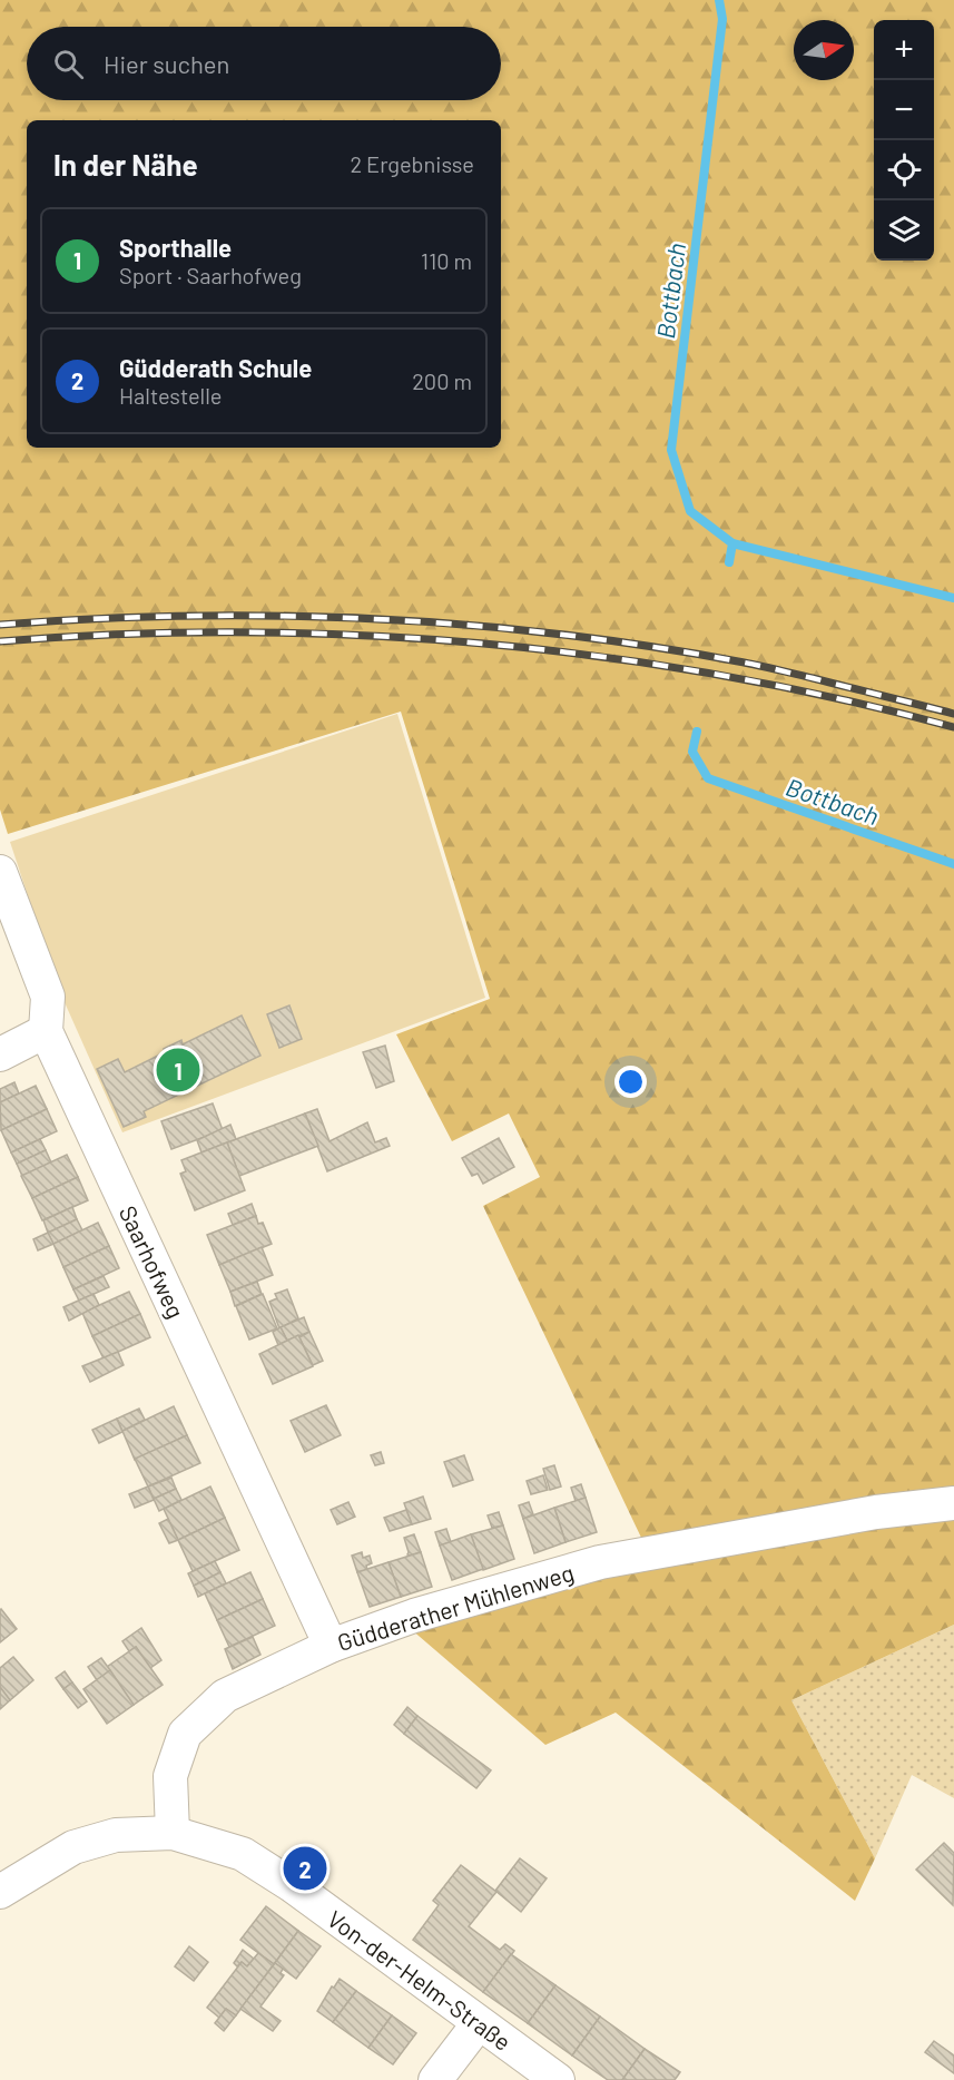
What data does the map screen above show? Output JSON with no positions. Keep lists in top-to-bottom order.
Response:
{
  "streets": {
    "street": ["Saarhofweg", "Güdderather Mühlenweg", "Von-der-Helm-Straße"]
  },
  "crossings": [
    ["Saarhofweg", "Güdderather Mühlenweg"],
    ["Güdderather Mühlenweg", "Von-der-Helm-Straße"]
  ],
  "water": ["Bottbach"],
  "north": "right",
  "page": {
    "map_buttons": ["+", "−"],
    "search": "Hier suchen",
    "heading": ["In der Nähe", "2 Ergebnisse"],
    "list": [
      {
        "mark": "1",
        "name": "Sporthalle",
        "note": "Sport · Saarhofweg",
        "value": "110 m"
      },
      {
        "mark": "2",
        "name": "Güdderath Schule",
        "note": "Haltestelle",
        "value": "200 m"
      }
    ],
    "pins": ["1", "2"]
  }
}
